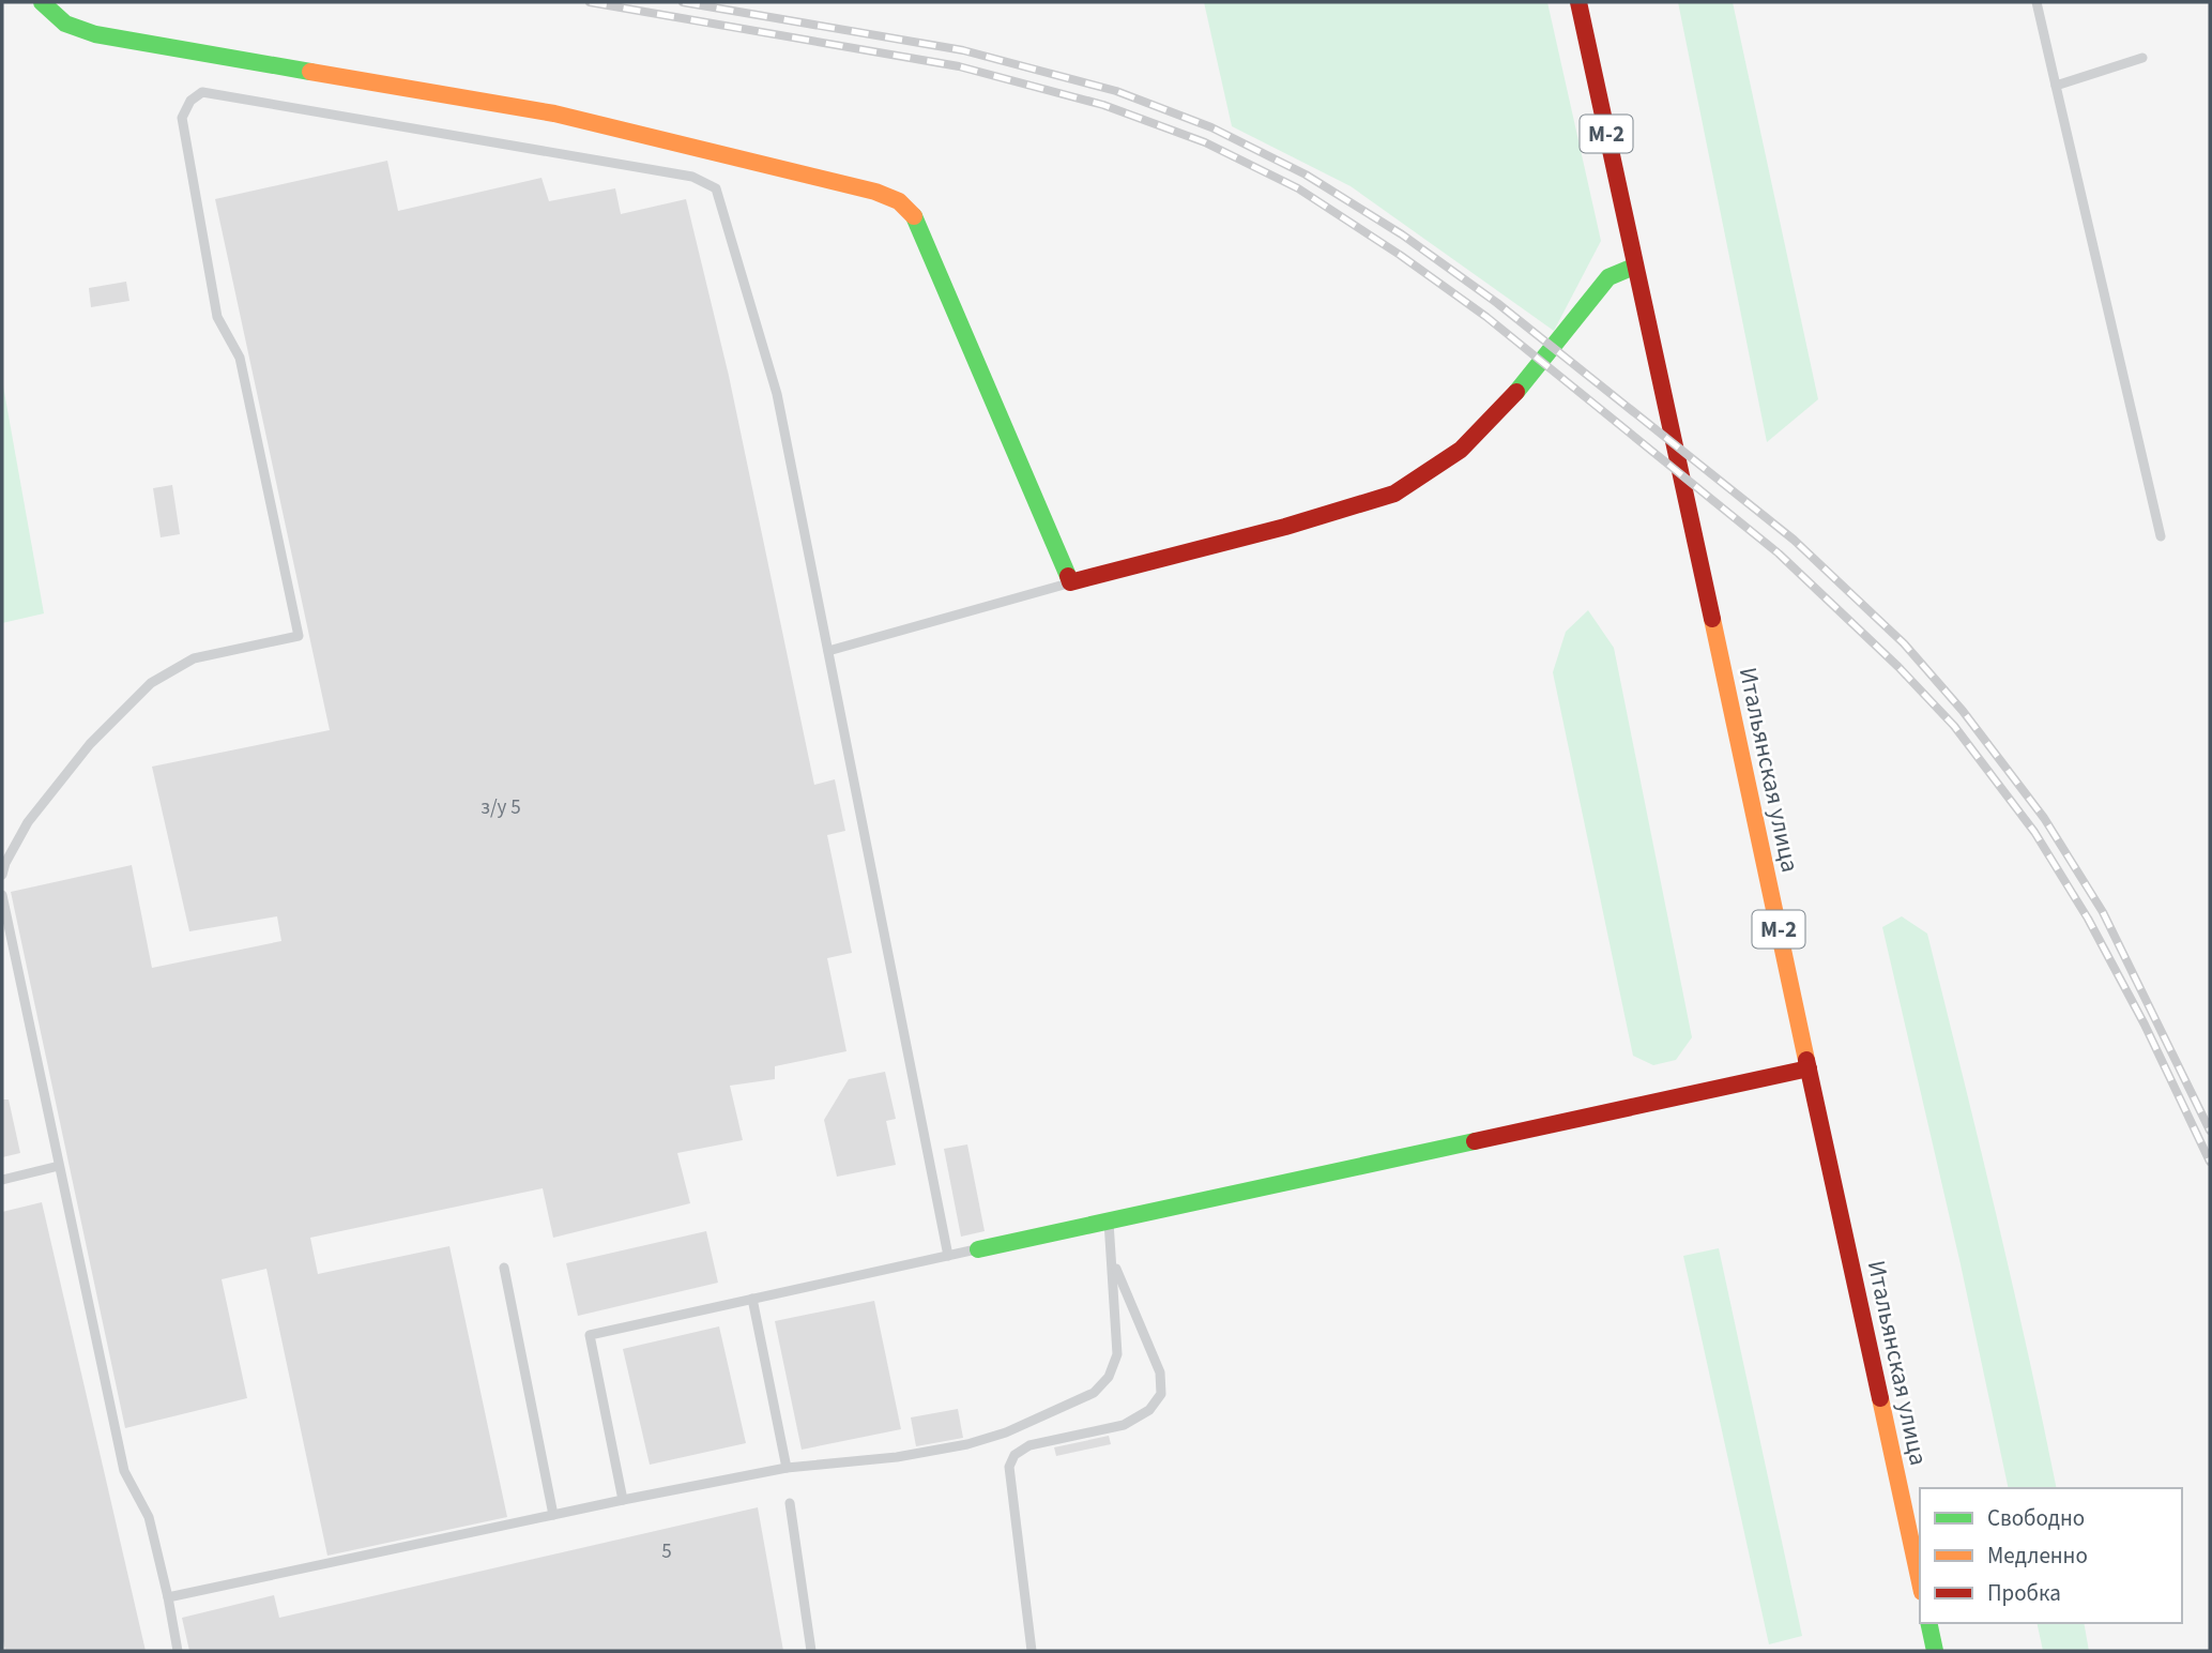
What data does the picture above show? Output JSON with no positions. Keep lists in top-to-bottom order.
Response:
{
  "streets": {
    "main road": ["М-2", "Итальянская улица"]
  },
  "house_numbers": ["з/у 5", "5"],
  "legend": ["Свободно", "Медленно", "Пробка"]
}
